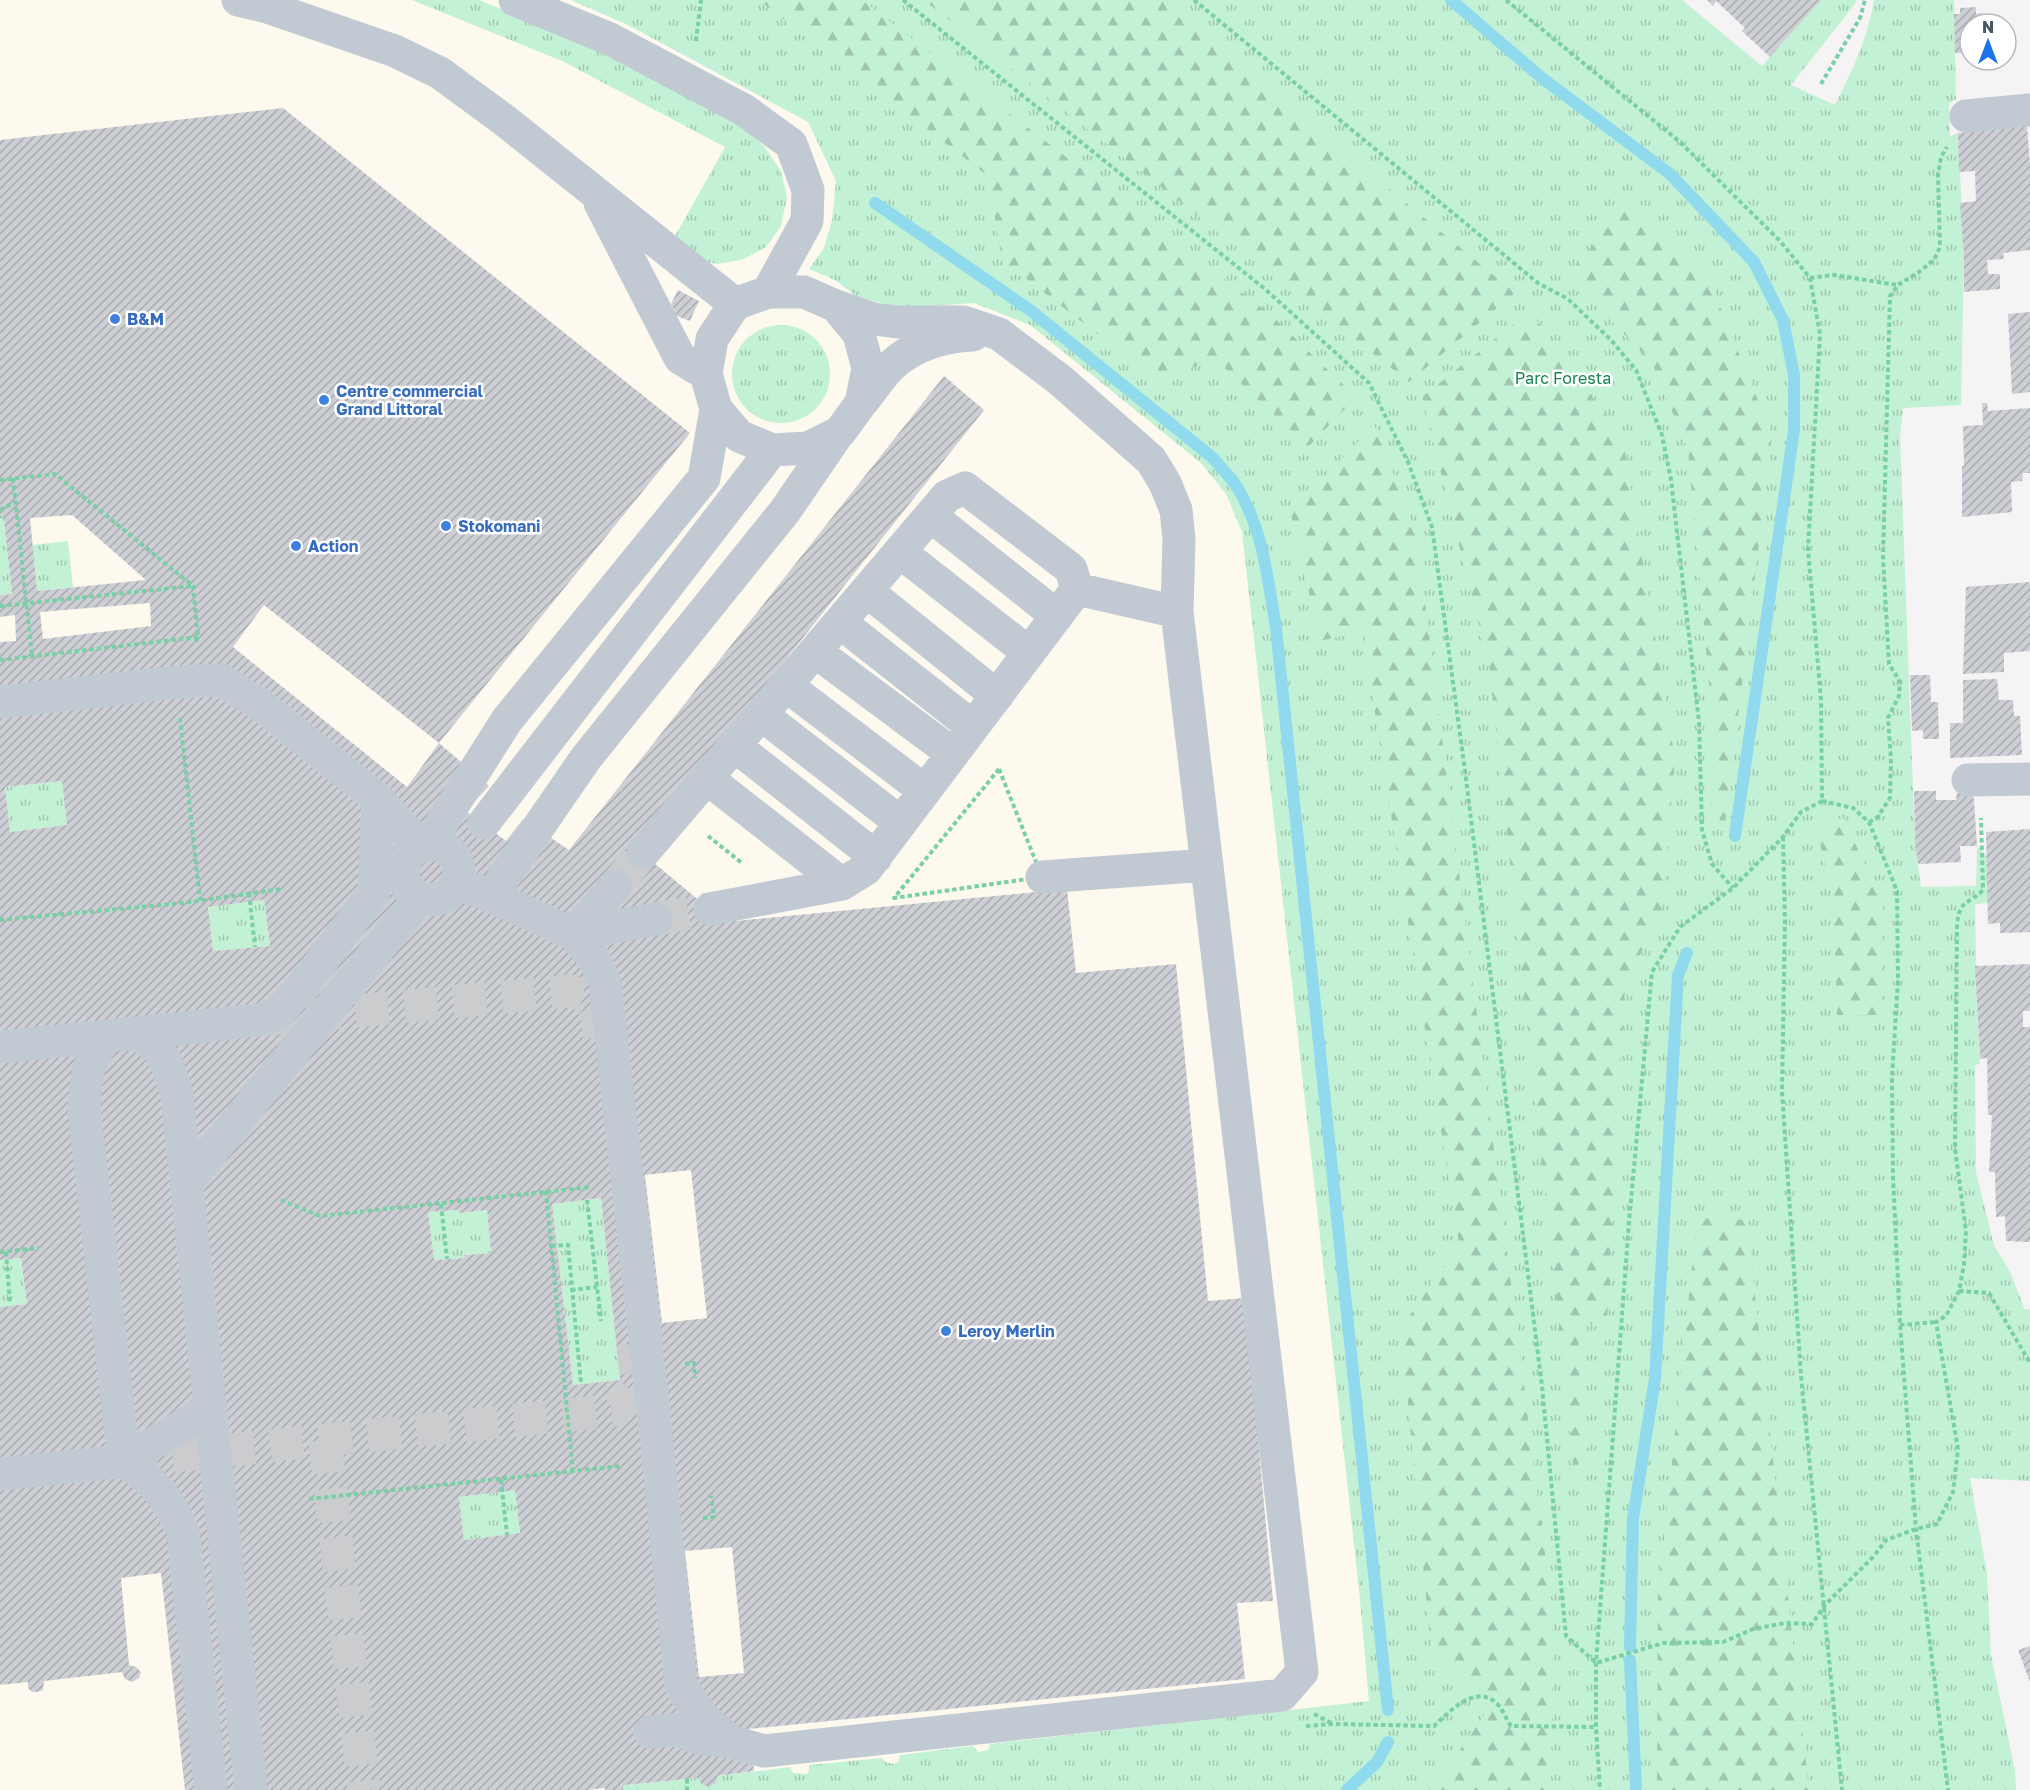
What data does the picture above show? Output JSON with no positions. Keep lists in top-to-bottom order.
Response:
{
  "parks": ["Parc Foresta"],
  "places": [
    "B&M",
    "Centre commercial Grand Littoral",
    "Stokomani",
    "Action",
    "Leroy Merlin"
  ],
  "north": "top"
}
